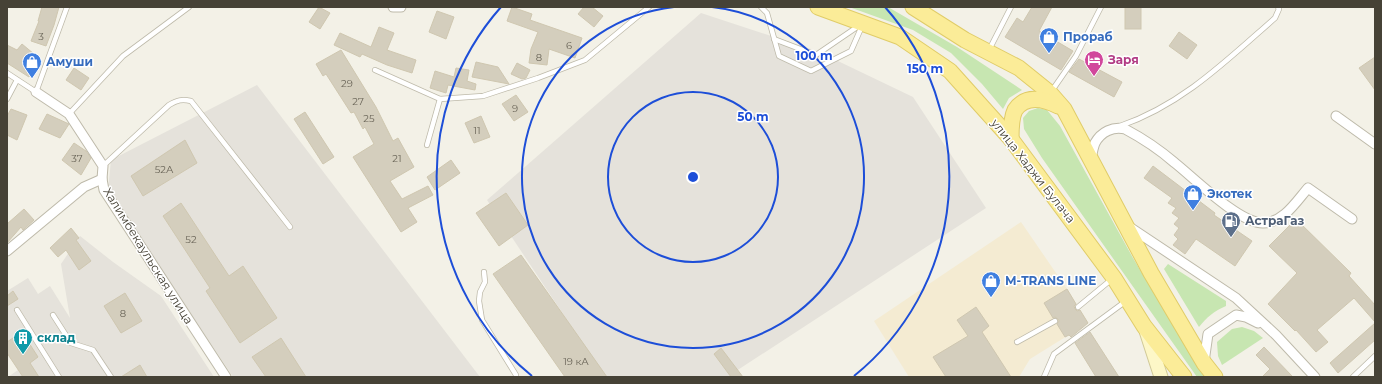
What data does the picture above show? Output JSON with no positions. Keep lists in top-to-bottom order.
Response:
{
  "streets": {
    "main road": ["улица Хаджи Булача"],
    "street": ["Халимбекаульская улица"]
  },
  "places": {
    "shop": [
      "Прораб",
      "Амуши",
      "Экотек",
      "М-TRANS LINE"
    ],
    "hotel": ["Заря"],
    "fuel station": ["АстраГаз"],
    "building": ["склад"]
  },
  "house_numbers": [
    "3",
    "6",
    "8",
    "29",
    "27",
    "9",
    "25",
    "11",
    "37",
    "21",
    "52А",
    "52",
    "8",
    "19 кА"
  ],
  "rings": ["100 m", "150 m", "50 m"]
}
